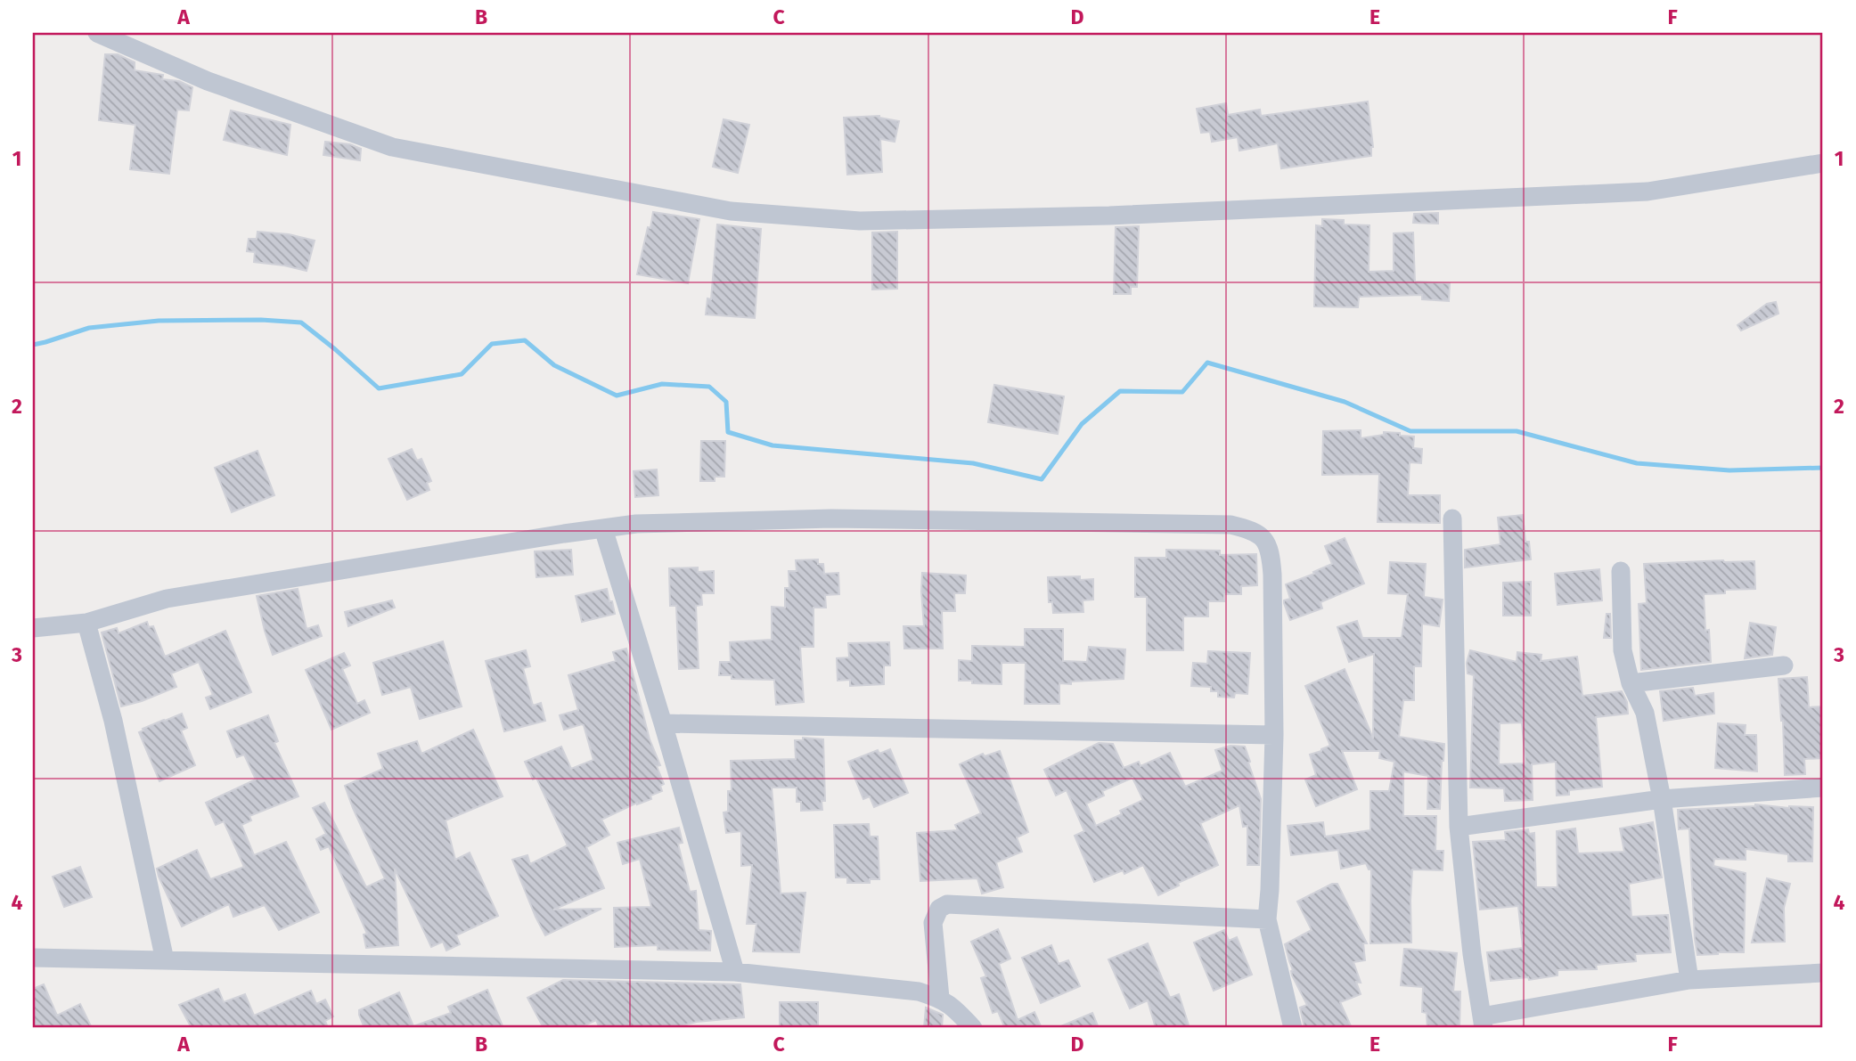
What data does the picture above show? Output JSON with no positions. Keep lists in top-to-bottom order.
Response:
{
  "grid": {
    "columns": [
      "A",
      "B",
      "C",
      "D",
      "E",
      "F"
    ],
    "rows": [
      "1",
      "2",
      "3",
      "4"
    ]
  }
}
